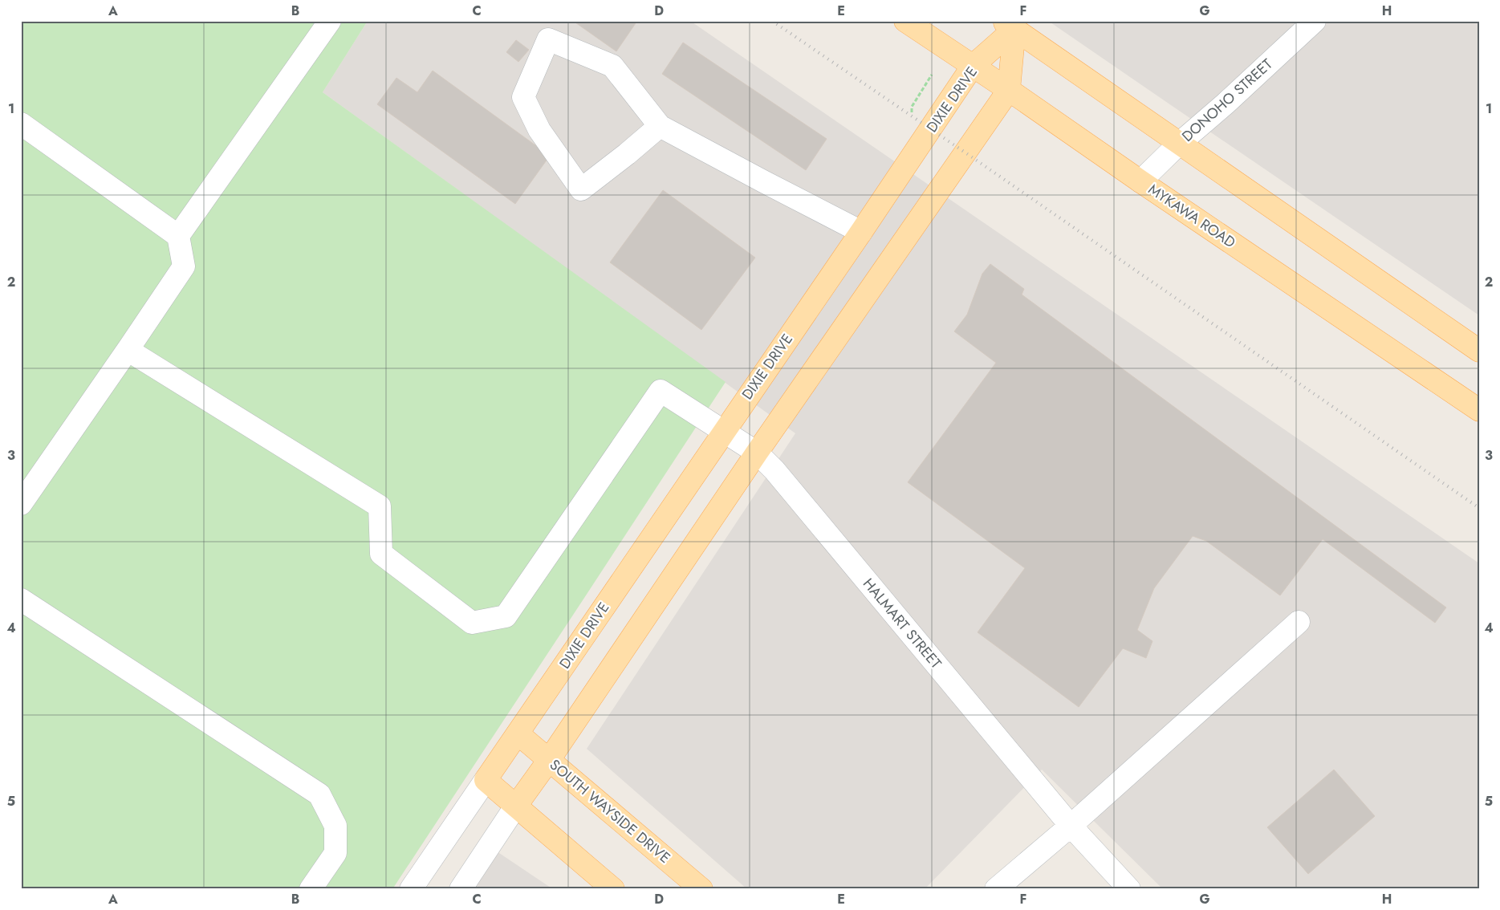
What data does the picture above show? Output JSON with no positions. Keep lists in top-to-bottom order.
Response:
{
  "streets": {
    "main road": ["DIXIE DRIVE", "MYKAWA ROAD", "SOUTH WAYSIDE DRIVE"],
    "street": ["DONOHO STREET", "HALMART STREET"]
  },
  "crossings": [
    ["DIXIE DRIVE", "MYKAWA ROAD"],
    ["DIXIE DRIVE", "HALMART STREET"],
    ["DIXIE DRIVE", "SOUTH WAYSIDE DRIVE"],
    ["DONOHO STREET", "MYKAWA ROAD"]
  ],
  "grid": {
    "columns": [
      "A",
      "B",
      "C",
      "D",
      "E",
      "F",
      "G",
      "H"
    ],
    "rows": [
      "1",
      "2",
      "3",
      "4",
      "5"
    ]
  }
}
